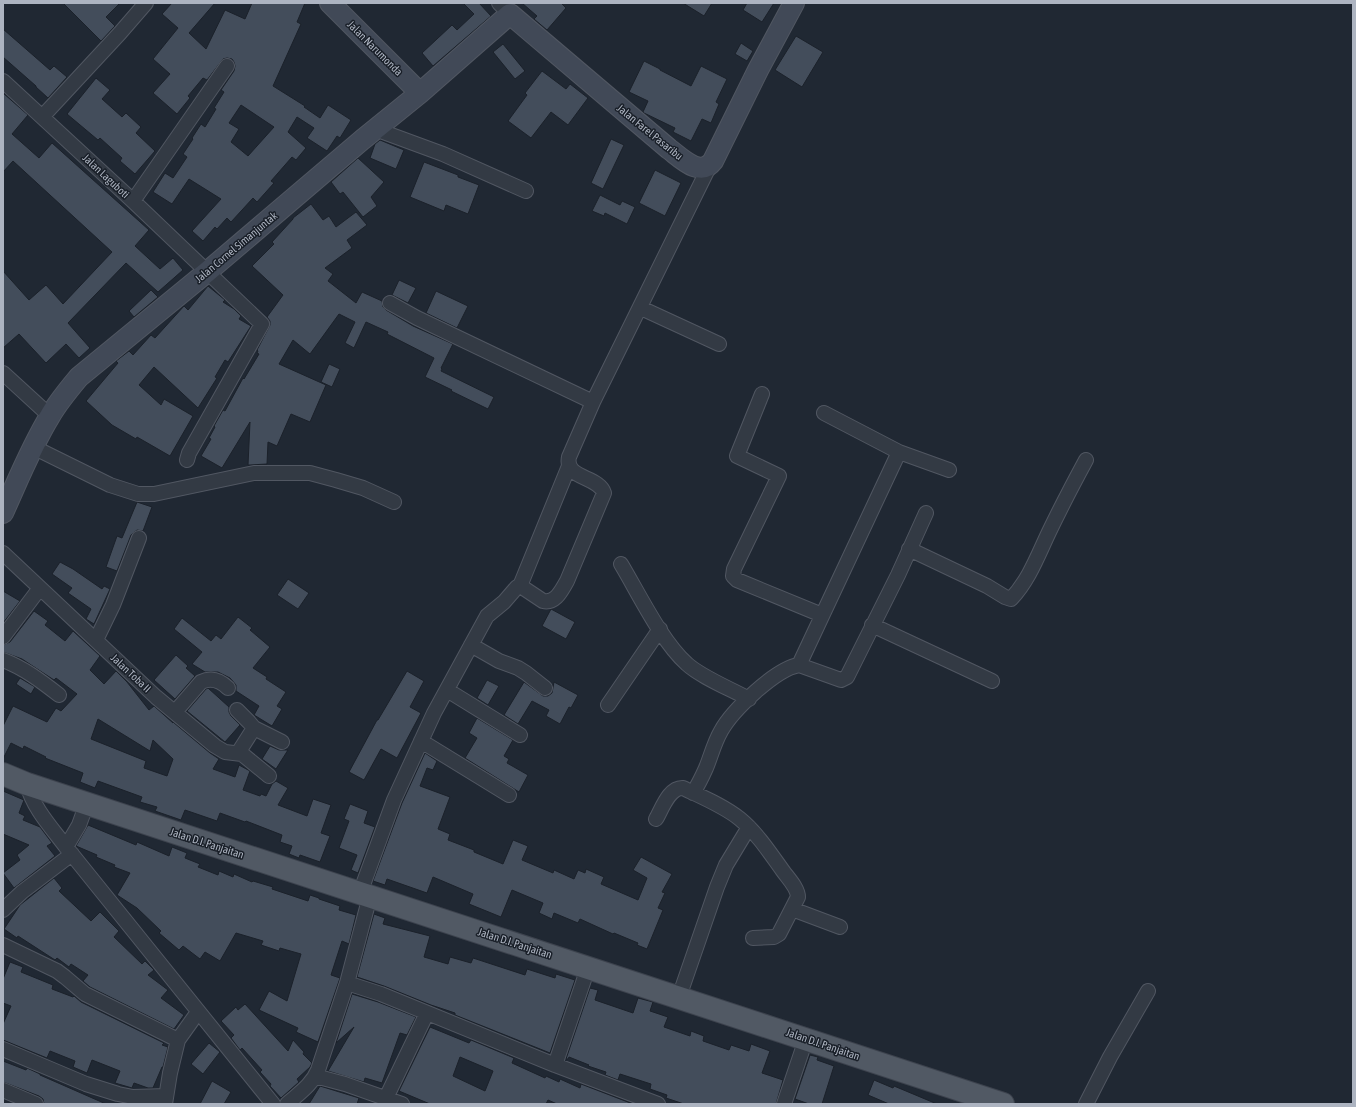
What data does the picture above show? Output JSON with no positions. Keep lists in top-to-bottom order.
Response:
{
  "streets": {
    "main road": ["Jalan D.I. Panjaitan"],
    "street": [
      "Jalan Narumonda",
      "Jalan Farel Pasaribu",
      "Jalan Laguboti",
      "Jalan Cornel Simanjuntak",
      "Jalan Toba II"
    ]
  },
  "crossings": [
    ["Jalan Narumonda", "Jalan Cornel Simanjuntak"],
    ["Jalan Farel Pasaribu", "Jalan Cornel Simanjuntak"],
    ["Jalan Laguboti", "Jalan Cornel Simanjuntak"]
  ]
}
